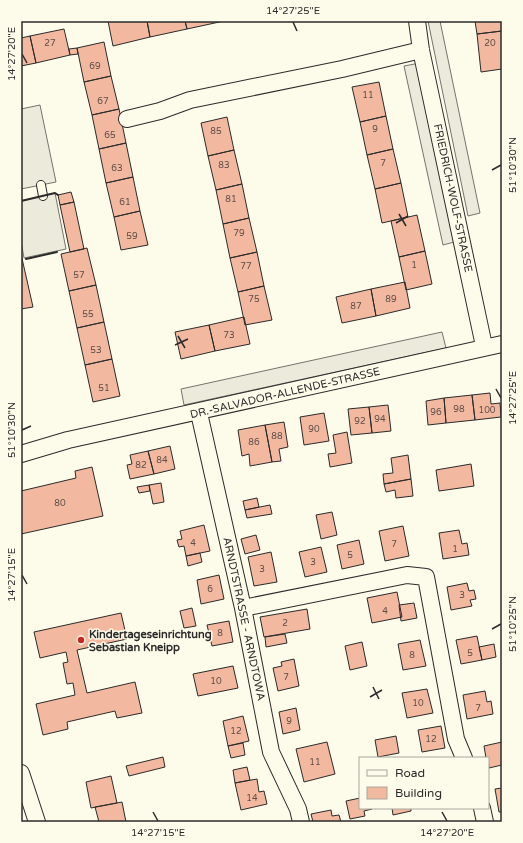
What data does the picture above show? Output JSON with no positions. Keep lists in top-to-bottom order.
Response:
{
  "streets": {
    "street": ["FRIEDRICH-WOLF-STRASSE", "DR.-SALVADOR-ALLENDE-STRASSE", "ARNDTSTRASSE - ARNDTOWA"]
  },
  "crossings": [
    ["FRIEDRICH-WOLF-STRASSE", "DR.-SALVADOR-ALLENDE-STRASSE"],
    ["DR.-SALVADOR-ALLENDE-STRASSE", "ARNDTSTRASSE - ARNDTOWA"]
  ],
  "places": ["Kindertageseinrichtung Sebastian Kneipp"],
  "house_numbers": [
    "27",
    "20",
    "69",
    "11",
    "67",
    "9",
    "85",
    "65",
    "7",
    "83",
    "63",
    "81",
    "61",
    "79",
    "59",
    "1",
    "77",
    "57",
    "75",
    "89",
    "87",
    "55",
    "73",
    "53",
    "51",
    "98",
    "100",
    "96",
    "94",
    "92",
    "90",
    "88",
    "86",
    "84",
    "82",
    "80",
    "4",
    "7",
    "1",
    "5",
    "3",
    "3",
    "6",
    "3",
    "4",
    "2",
    "8",
    "5",
    "8",
    "7",
    "10",
    "10",
    "7",
    "9",
    "12",
    "12",
    "11",
    "14"
  ],
  "legend": ["Road", "Building"],
  "coordinates": [
    "14°27'25\"E",
    "14°27'20\"E",
    "51°10'30\"N",
    "14°27'15\"E",
    "51°10'25\"N"
  ]
}
